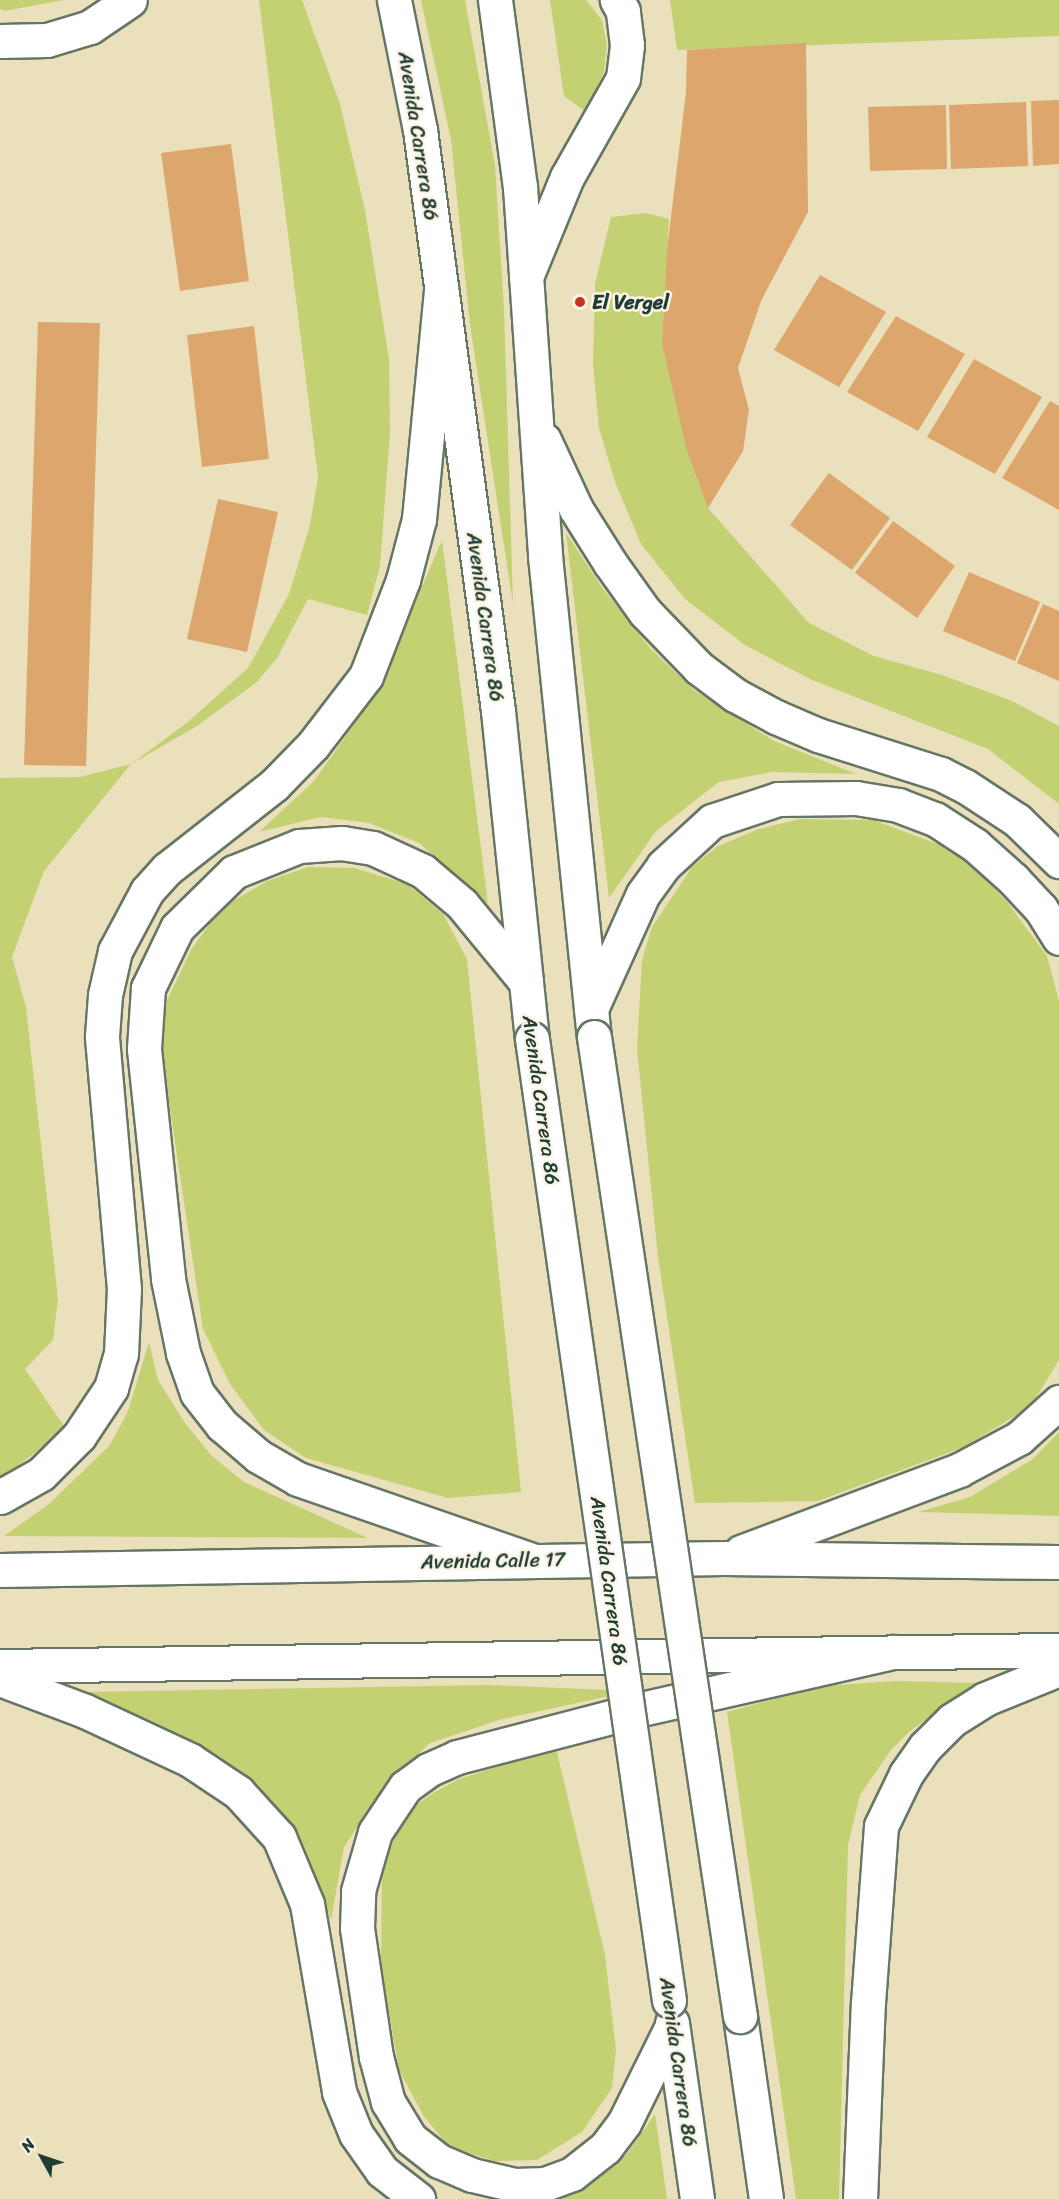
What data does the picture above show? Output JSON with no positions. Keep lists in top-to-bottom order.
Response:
{
  "streets": {
    "main road": ["Avenida Carrera 86", "Avenida Calle 17"]
  },
  "places": ["El Vergel"],
  "north": "top left"
}
